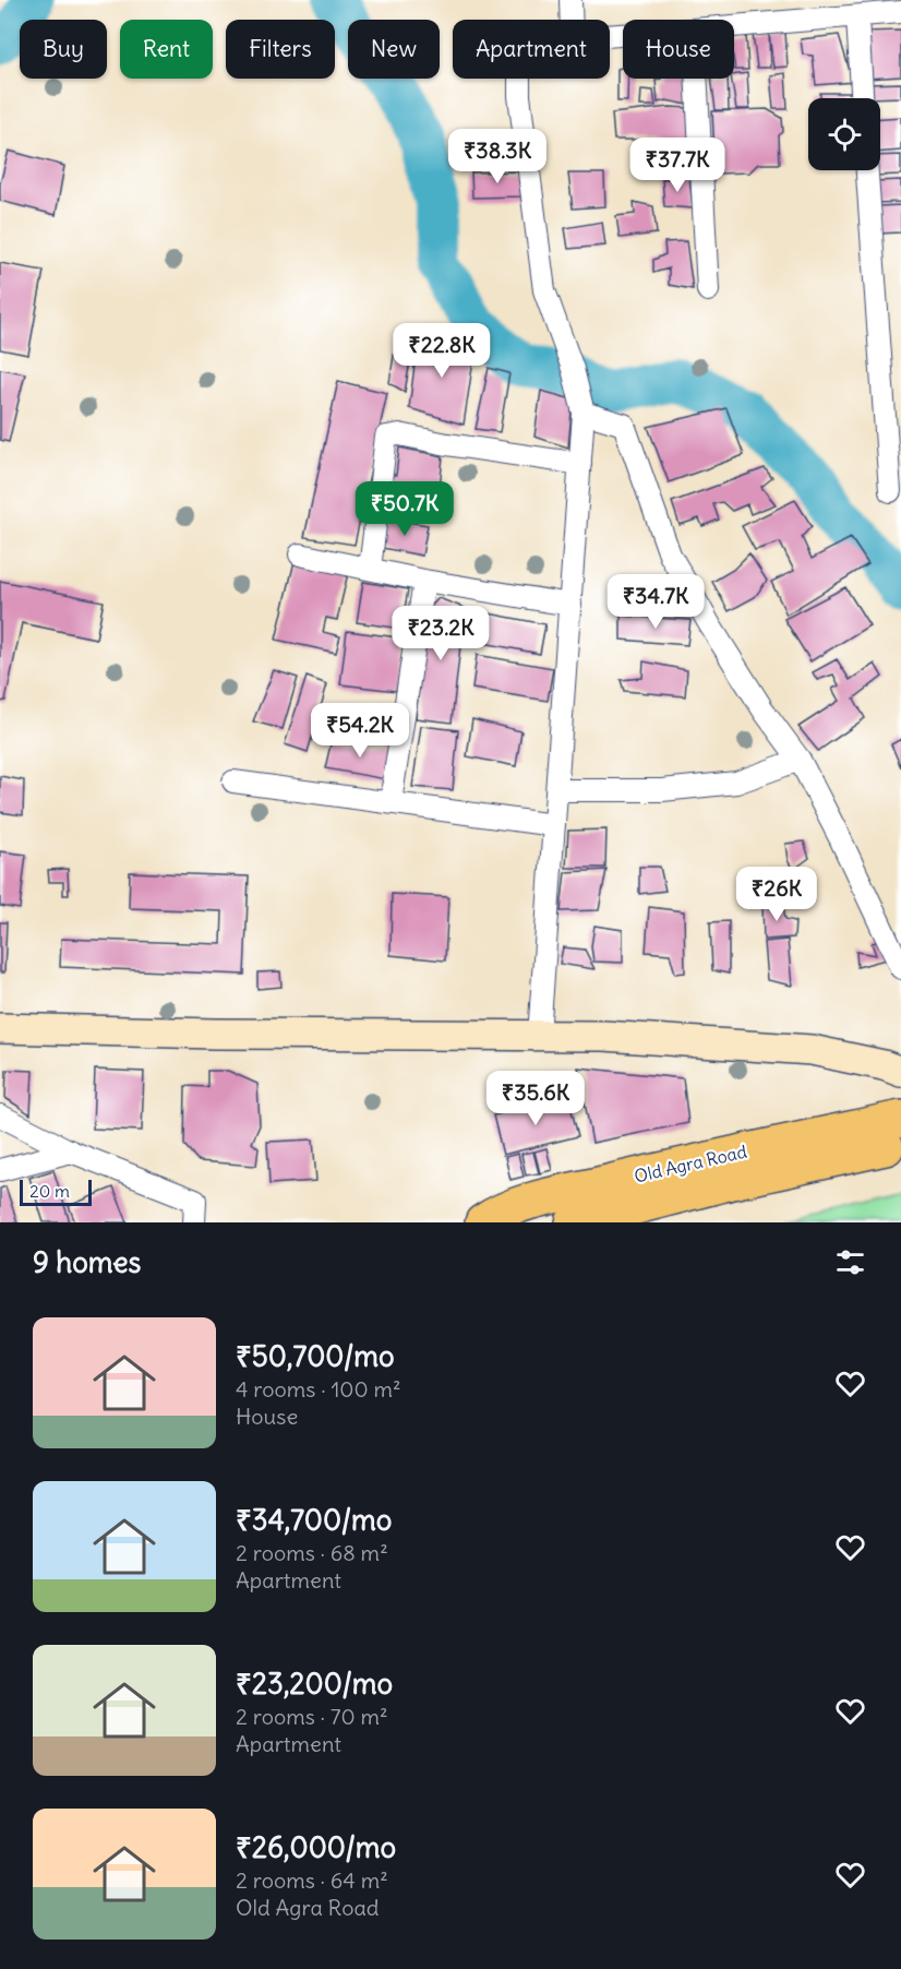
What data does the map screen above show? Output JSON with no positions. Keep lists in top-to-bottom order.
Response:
{
  "streets": {
    "highway": ["Old Agra Road"]
  },
  "scale_bar": "20 m",
  "page": {
    "chip": [
      "Buy",
      "Rent",
      "Filters",
      "New",
      "Apartment",
      "House"
    ],
    "price": [
      "₹38.3K",
      "₹37.7K",
      "₹22.8K",
      "₹50.7K",
      "₹34.7K",
      "₹23.2K",
      "₹54.2K",
      "₹26K",
      "₹35.6K"
    ],
    "scale": "20 m",
    "heading": "9 homes",
    "list": [
      {
        "name": "₹50,700/mo",
        "note": "4 rooms · 100 m² · House"
      },
      {
        "name": "₹34,700/mo",
        "note": "2 rooms · 68 m² · Apartment"
      },
      {
        "name": "₹23,200/mo",
        "note": "2 rooms · 70 m² · Apartment"
      },
      {
        "name": "₹26,000/mo",
        "note": "2 rooms · 64 m² · Old Agra Road"
      }
    ]
  }
}
